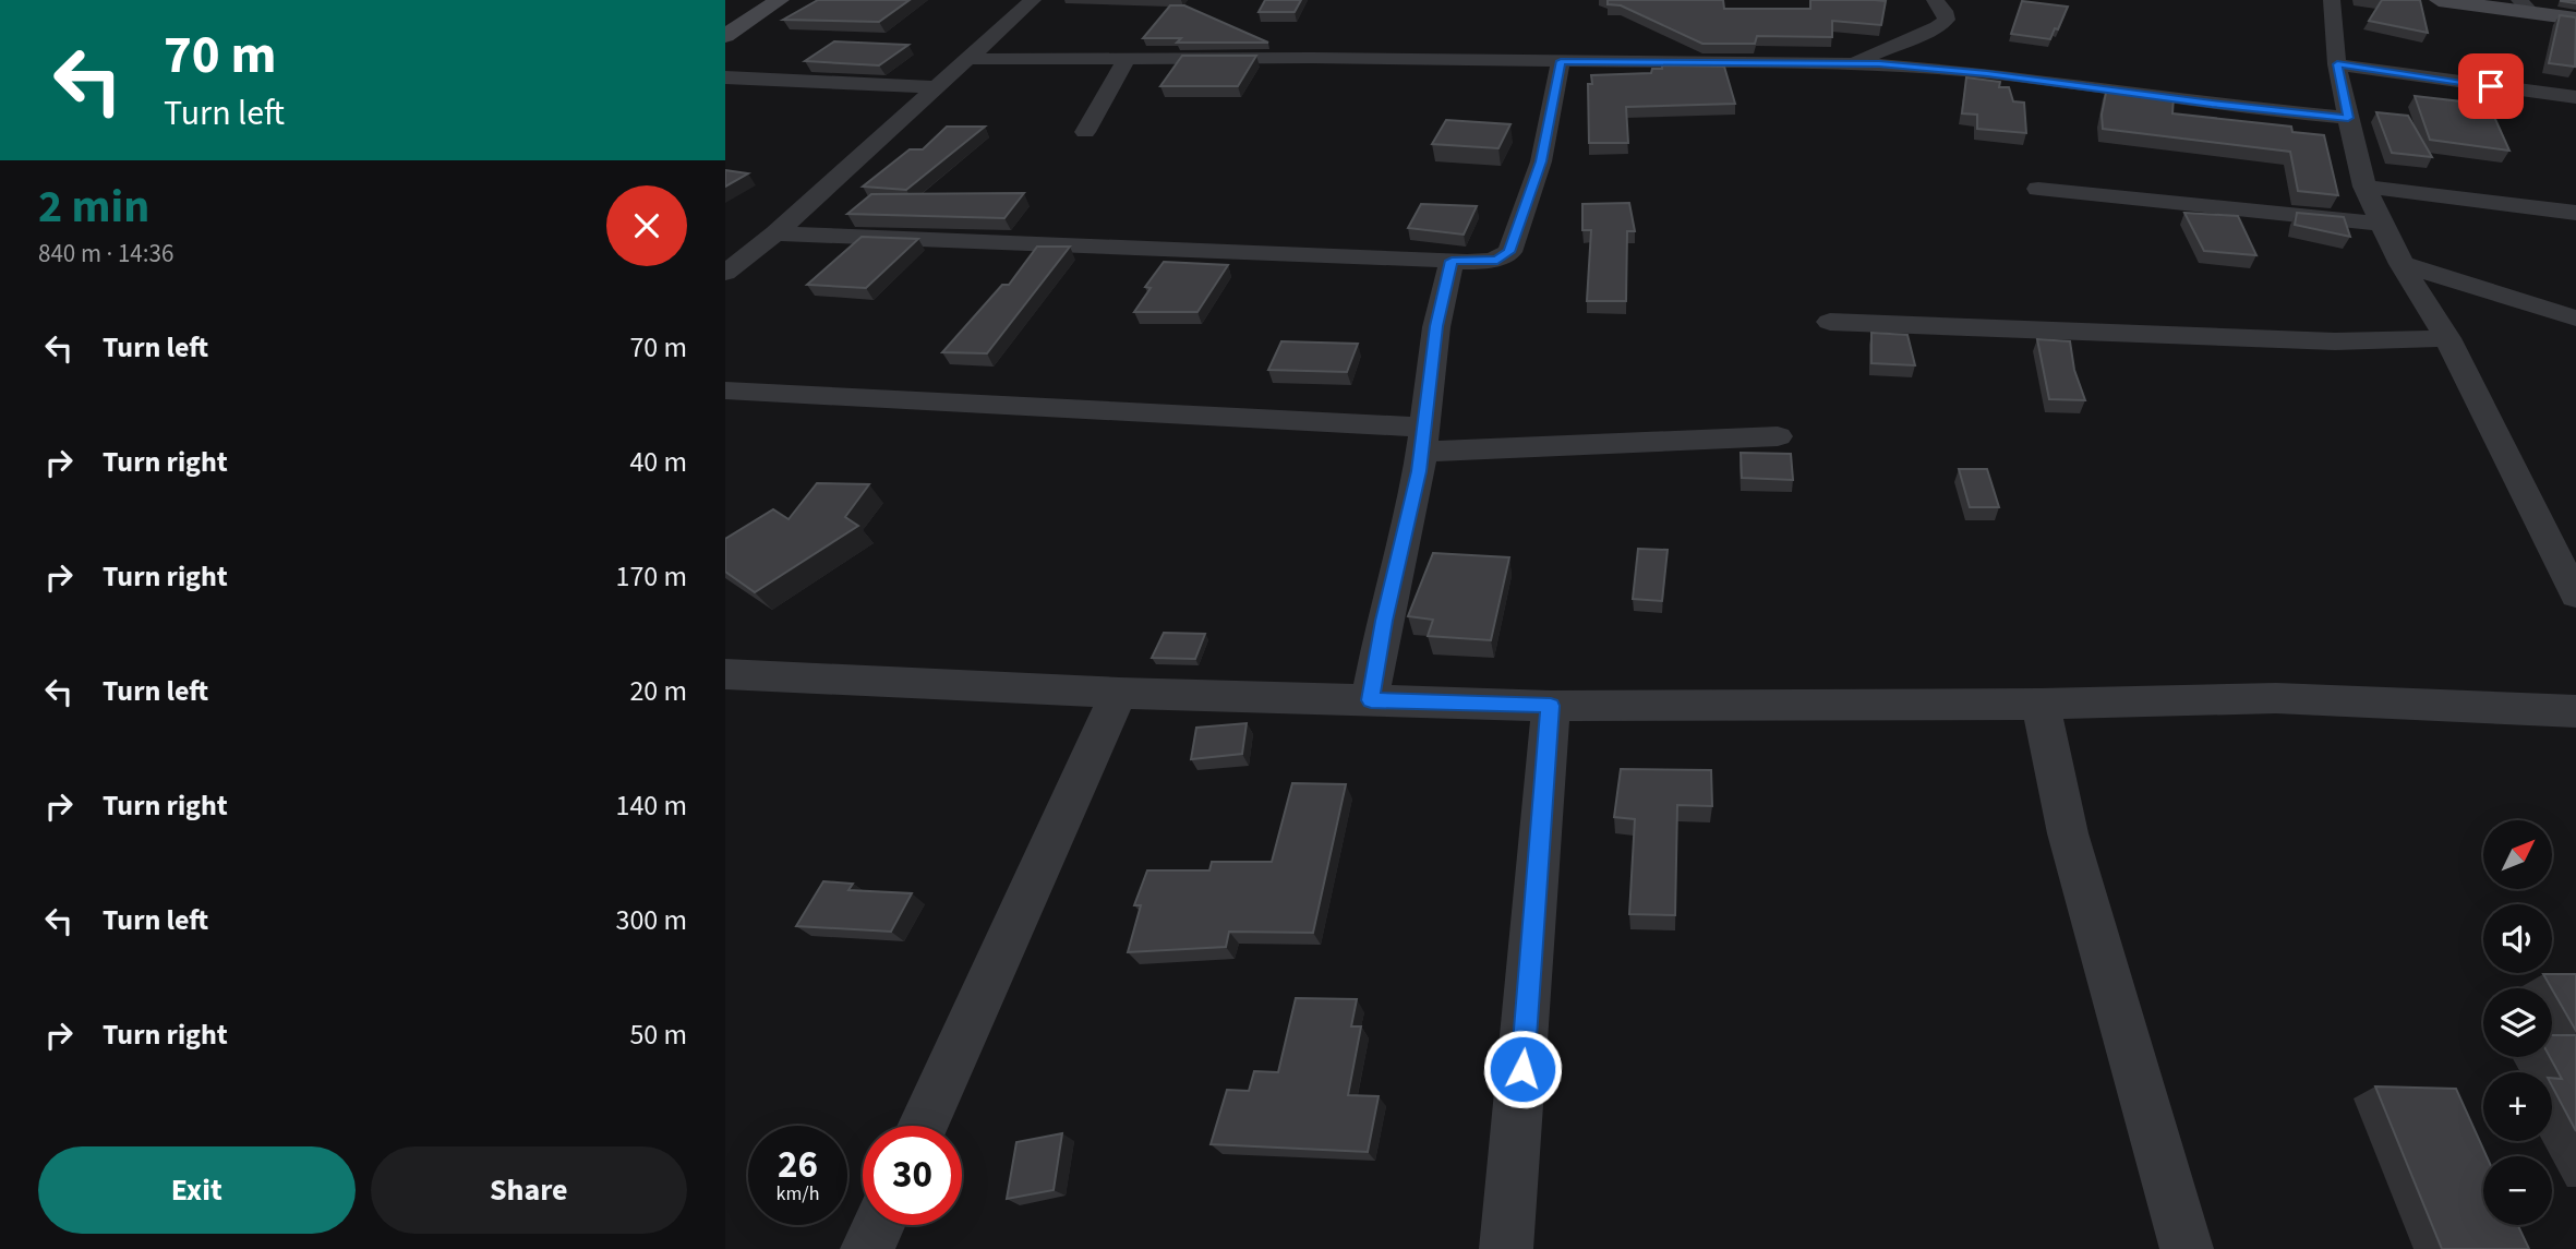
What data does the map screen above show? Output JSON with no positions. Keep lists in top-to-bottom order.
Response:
{
  "north": "top right",
  "page": {
    "turn": ["70 m", "Turn left"],
    "heading": ["2 min", "840 m · 14:36"],
    "list": [
      {
        "name": "Turn left",
        "value": "70 m"
      },
      {
        "name": "Turn right",
        "value": "40 m"
      },
      {
        "name": "Turn right",
        "value": "170 m"
      },
      {
        "name": "Turn left",
        "value": "20 m"
      },
      {
        "name": "Turn right",
        "value": "140 m"
      },
      {
        "name": "Turn left",
        "value": "300 m"
      },
      {
        "name": "Turn right",
        "value": "50 m"
      }
    ],
    "map_buttons": ["+", "−"],
    "speed": "26 km/h",
    "limit": "30",
    "buttons": ["Exit", "Share"]
  }
}
